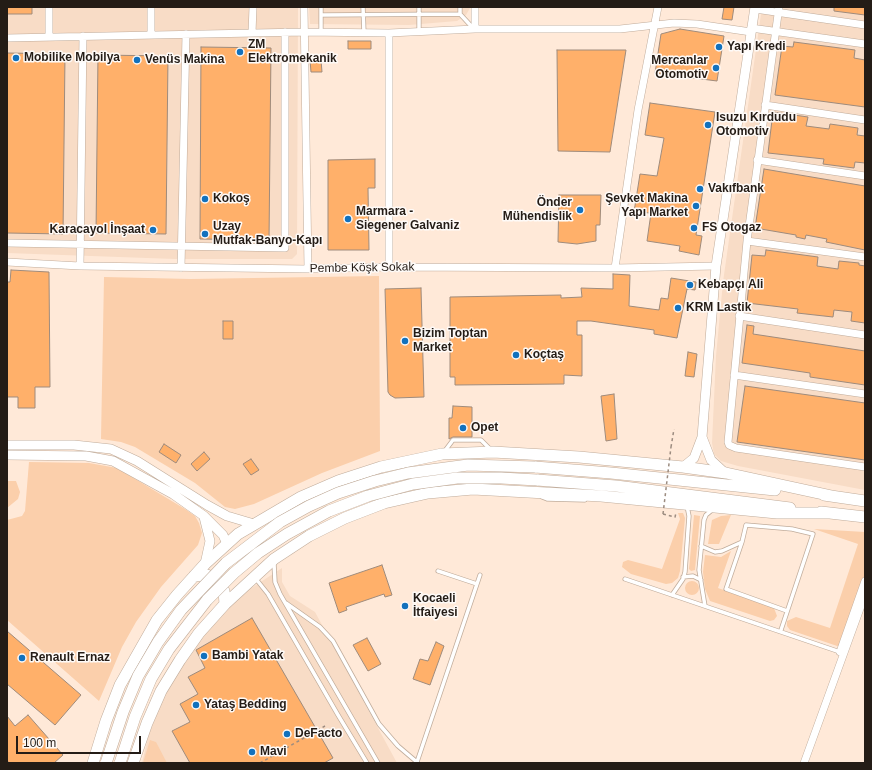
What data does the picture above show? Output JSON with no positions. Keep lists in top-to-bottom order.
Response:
{
  "streets": {
    "street": ["Pembe Köşk Sokak"]
  },
  "places": [
    "Yapı Kredi",
    "ZM Elektromekanik",
    "Mobilike Mobilya",
    "Venüs Makina",
    "Mercanlar Otomotiv",
    "Isuzu Kırdudu Otomotiv",
    "Vakıfbank",
    "Kokoş",
    "Şevket Makina Yapı Market",
    "Önder Mühendislik",
    "Marmara - Siegener Galvaniz",
    "FS Otogaz",
    "Karacayol İnşaat",
    "Uzay Mutfak-Banyo-Kapı",
    "Kebapçı Ali",
    "KRM Lastik",
    "Bizim Toptan Market",
    "Koçtaş",
    "Opet",
    "Kocaeli İtfaiyesi",
    "Bambi Yatak",
    "Renault Ernaz",
    "Yataş Bedding",
    "DeFacto",
    "Mavi"
  ],
  "scale_bar": "100 m"
}
